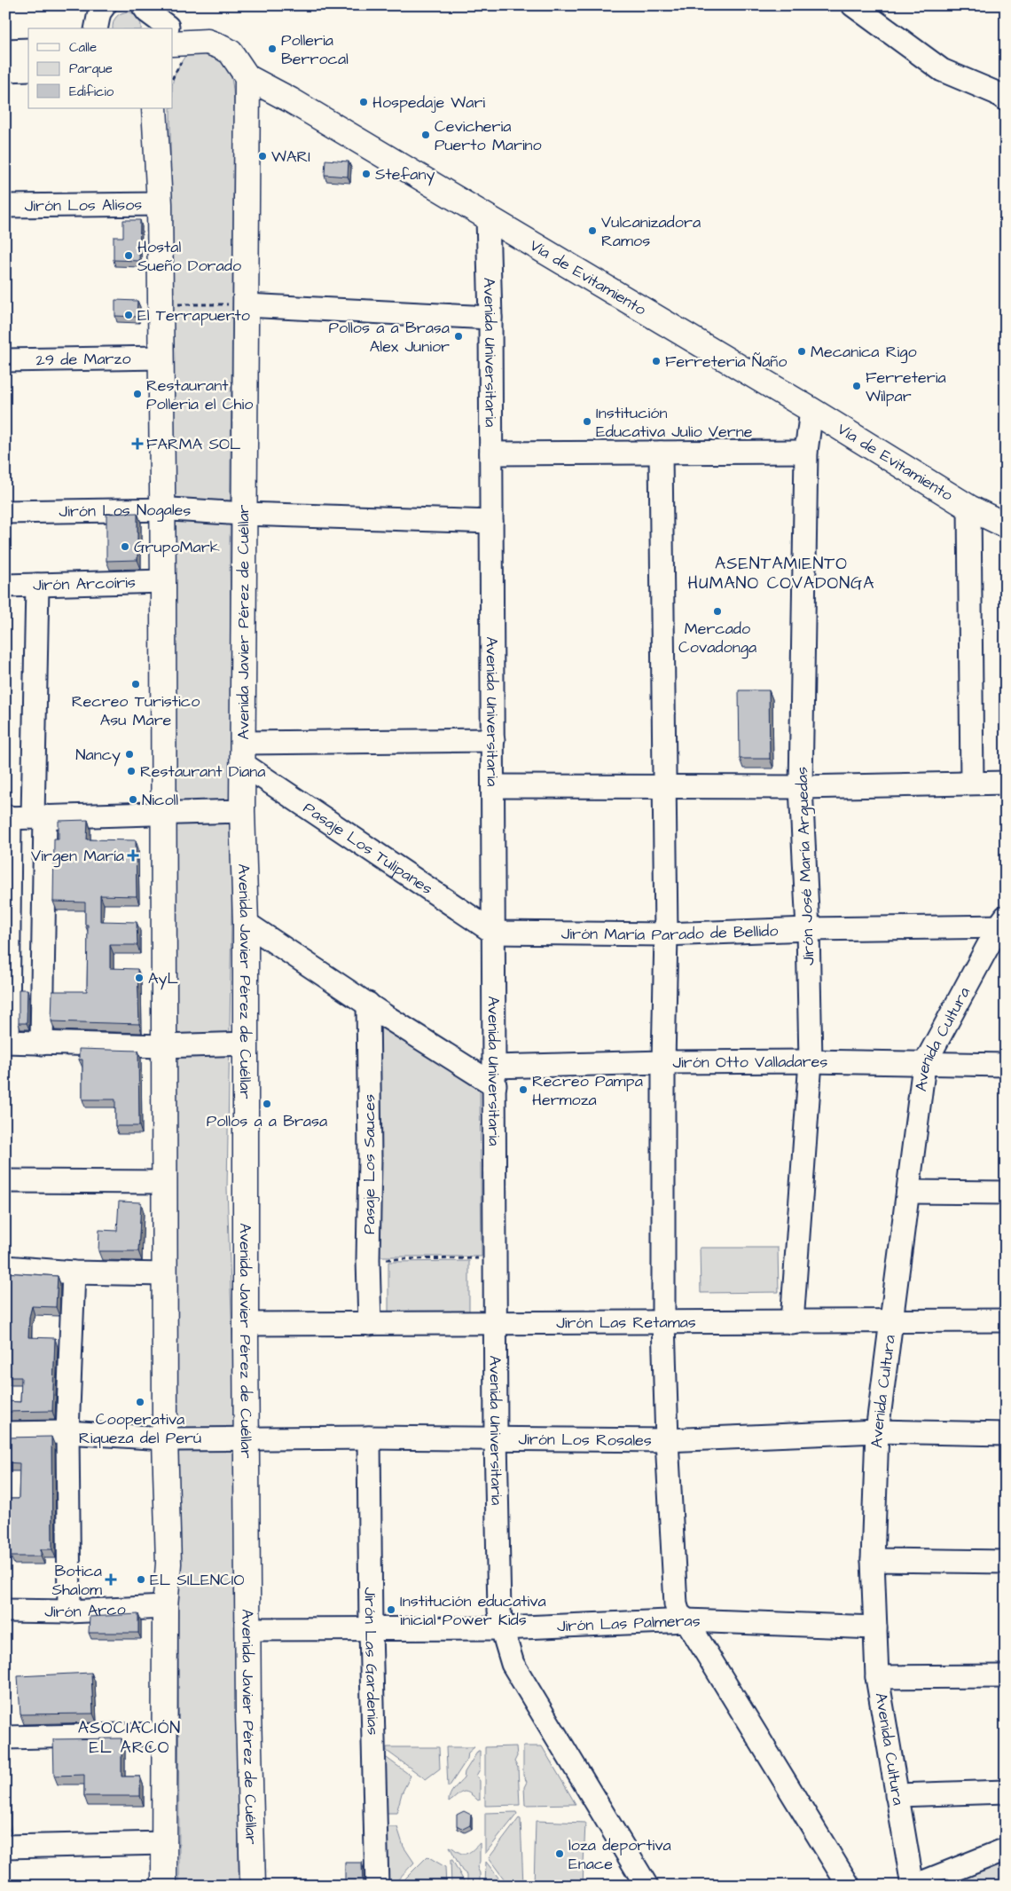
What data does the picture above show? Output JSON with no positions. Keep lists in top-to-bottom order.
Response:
{
  "streets": {
    "highway": ["Vía de Evitamiento", "Avenida Javier Pérez de Cuéllar"],
    "street": [
      "Jirón Los Alisos",
      "Avenida Universitaria",
      "29 de Marzo",
      "Jirón Los Nogales",
      "Jirón Arcoíris",
      "Pasaje Los Tulipanes",
      "Jirón José María Arguedas",
      "Jirón María Parado de Bellido",
      "Avenida Cultura",
      "Jirón Otto Valladares",
      "Pasaje Los Sauces",
      "Jirón Las Retamas",
      "Jirón Los Rosales",
      "Jirón Arco",
      "Jirón Las Palmeras",
      "Jirón Las Gardenias"
    ]
  },
  "crossings": [
    ["Vía de Evitamiento", "Avenida Universitaria"],
    ["Vía de Evitamiento", "Avenida Javier Pérez de Cuéllar"],
    ["Vía de Evitamiento", "Jirón José María Arguedas"],
    ["Avenida Universitaria", "Jirón Los Nogales"],
    ["Avenida Universitaria", "Pasaje Los Tulipanes"],
    ["Avenida Universitaria", "Jirón María Parado de Bellido"],
    ["Avenida Universitaria", "Jirón Otto Valladares"],
    ["Avenida Universitaria", "Jirón Las Retamas"],
    ["Avenida Universitaria", "Jirón Los Rosales"],
    ["Avenida Universitaria", "Jirón Las Palmeras"],
    ["Jirón Los Nogales", "Avenida Javier Pérez de Cuéllar"],
    ["Avenida Javier Pérez de Cuéllar", "Pasaje Los Tulipanes"],
    ["Avenida Javier Pérez de Cuéllar", "Jirón Las Retamas"],
    ["Avenida Javier Pérez de Cuéllar", "Jirón Los Rosales"],
    ["Avenida Javier Pérez de Cuéllar", "Jirón Las Palmeras"],
    ["Pasaje Los Tulipanes", "Jirón María Parado de Bellido"],
    ["Jirón José María Arguedas", "Jirón María Parado de Bellido"],
    ["Jirón José María Arguedas", "Jirón Otto Valladares"],
    ["Jirón José María Arguedas", "Jirón Las Retamas"],
    ["Jirón María Parado de Bellido", "Avenida Cultura"],
    ["Avenida Cultura", "Jirón Otto Valladares"],
    ["Avenida Cultura", "Jirón Las Retamas"],
    ["Avenida Cultura", "Jirón Los Rosales"],
    ["Avenida Cultura", "Jirón Las Palmeras"],
    ["Pasaje Los Sauces", "Jirón Las Retamas"],
    ["Jirón Los Rosales", "Jirón Las Gardenias"],
    ["Jirón Las Palmeras", "Jirón Las Gardenias"]
  ],
  "districts": ["ASENTAMIENTO HUMANO COVADONGA", "ASOCIACIÓN EL ARCO"],
  "places": {
    "other": [
      "Polleria Berrocal",
      "Hospedaje Wari",
      "Cevicheria Puerto Marino",
      "WARI",
      "Stefany",
      "Vulcanizadora Ramos",
      "Hostal Sueño Dorado",
      "El Terrapuerto",
      "Pollos a a Brasa Alex Junior",
      "Mecanica Rigo",
      "Ferreteria Ñaño",
      "Ferreteria Wilpar",
      "Restaurant Polleria el Chio",
      "Institución Educativa Julio Verne",
      "GrupoMark",
      "Mercado Covadonga",
      "Recreo Turistico Asu Mare",
      "Nancy",
      "Restaurant Diana",
      "Nicoll",
      "AyL",
      "Recreo Pampa Hermoza",
      "Pollos a a Brasa",
      "Cooperativa Riqueza del Perú",
      "EL SILENCIO",
      "Institución educativa inicial Power Kids",
      "loza deportiva Enace"
    ],
    "health": ["FARMA SOL", "Virgen María", "Botica Shalom"]
  },
  "legend": ["Calle", "Parque", "Edificio"]
}
